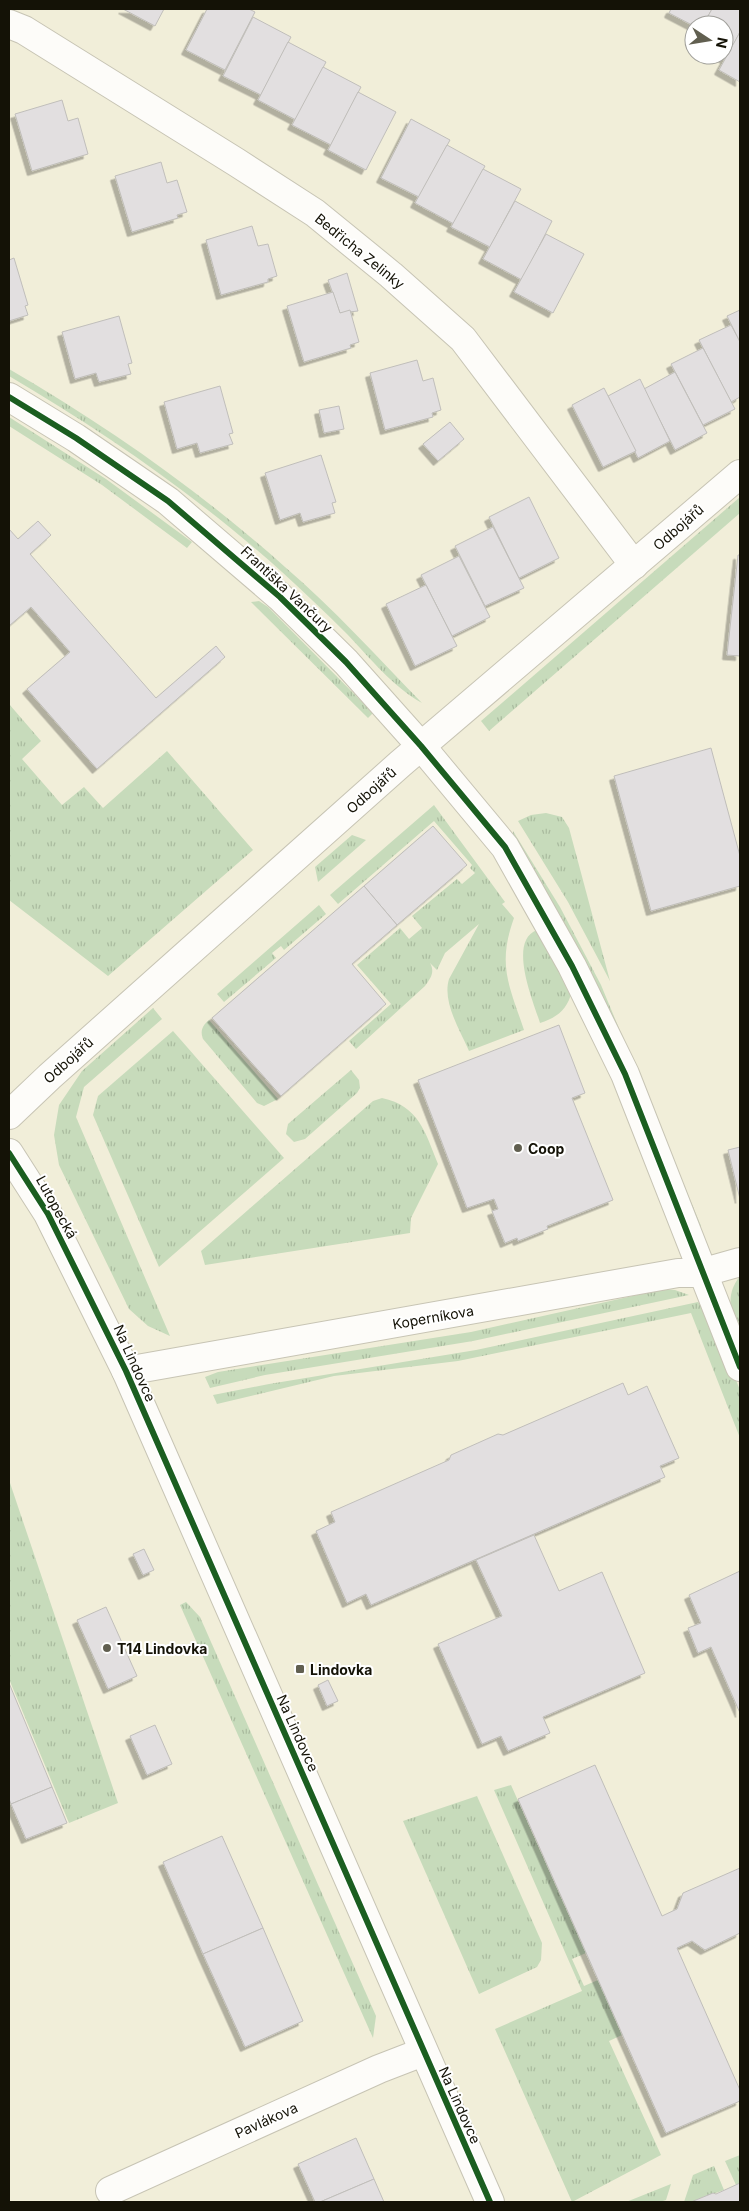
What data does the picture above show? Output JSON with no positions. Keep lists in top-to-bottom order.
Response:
{
  "streets": {
    "street": [
      "Bedřicha Zelinky",
      "Odbojářů",
      "Františka Vančury",
      "Lutopecká",
      "Koperníkova",
      "Na Lindovce",
      "Pavlákova"
    ]
  },
  "crossings": [
    ["Bedřicha Zelinky", "Odbojářů"],
    ["Odbojářů", "Františka Vančury"],
    ["Františka Vančury", "Koperníkova"],
    ["Lutopecká", "Na Lindovce"],
    ["Koperníkova", "Na Lindovce"],
    ["Na Lindovce", "Pavlákova"]
  ],
  "places": {
    "other": ["Coop", "T14 Lindovka"],
    "transit": ["Lindovka"]
  },
  "north": "right"
}
